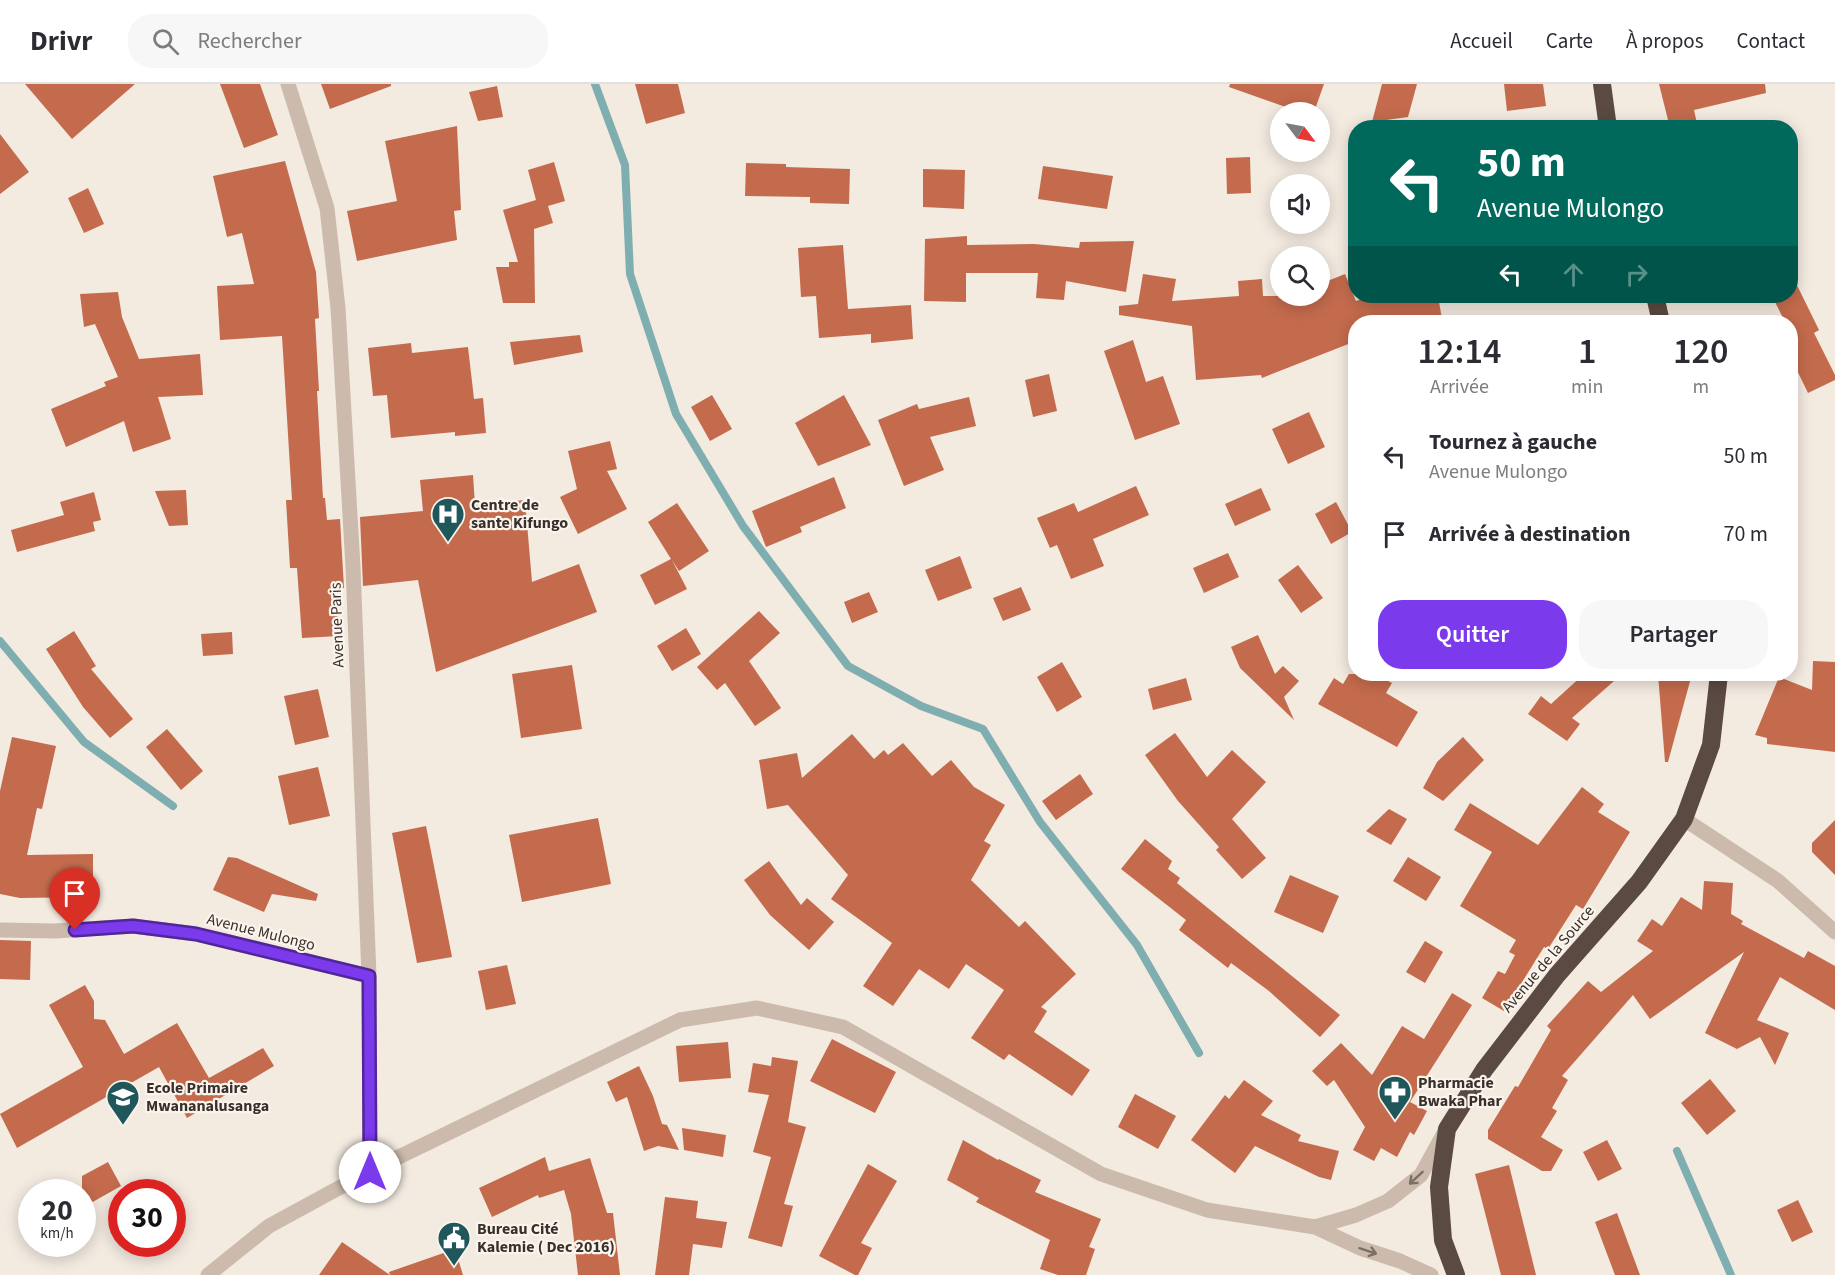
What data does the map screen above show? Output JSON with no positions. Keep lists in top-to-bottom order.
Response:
{
  "streets": {
    "highway": ["Avenue de la Source"],
    "street": ["Avenue Paris", "Avenue Mulongo"]
  },
  "crossings": [
    ["Avenue Paris", "Avenue Mulongo"]
  ],
  "places": {
    "hospital": ["Centre de sante Kifungo"],
    "pharmacy": ["Pharmacie Bwaka Phar"],
    "school or university": ["Ecole Primaire Mwananalusanga"],
    "public building": ["Bureau Cité Kalemie ( Dec 2016)"]
  },
  "north": "bottom right",
  "page": {
    "header": "Drivr",
    "search": "Rechercher",
    "nav": [
      "Accueil",
      "Carte",
      "À propos",
      "Contact"
    ],
    "turn": ["50 m", "Avenue Mulongo"],
    "eta": [
      "12:14",
      "Arrivée",
      "1",
      "min",
      "120",
      "m"
    ],
    "list": [
      {
        "name": "Tournez à gauche",
        "note": "Avenue Mulongo",
        "value": "50 m"
      },
      {
        "name": "Arrivée à destination",
        "value": "70 m"
      }
    ],
    "buttons": ["Quitter", "Partager"],
    "speed": "20 km/h",
    "limit": "30"
  }
}
